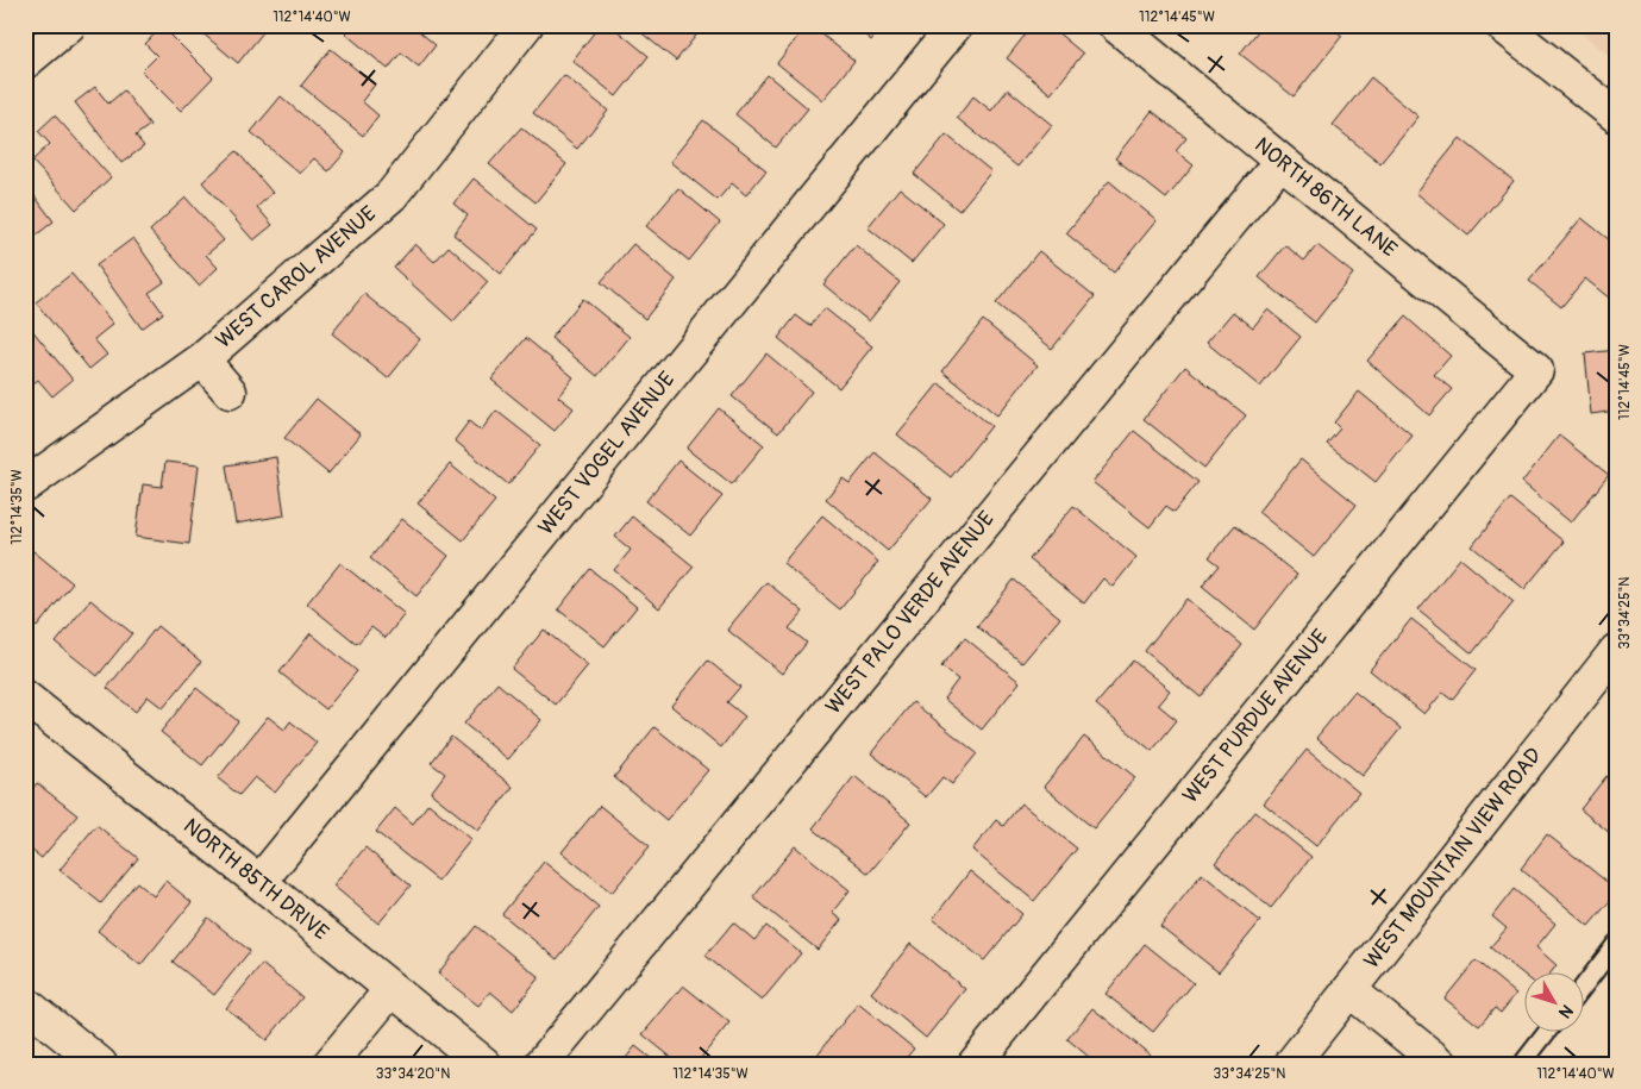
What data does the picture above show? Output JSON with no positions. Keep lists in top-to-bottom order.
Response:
{
  "streets": {
    "street": [
      "NORTH 86TH LANE",
      "WEST CAROL AVENUE",
      "WEST VOGEL AVENUE",
      "WEST PALO VERDE AVENUE",
      "WEST PURDUE AVENUE",
      "WEST MOUNTAIN VIEW ROAD",
      "NORTH 85TH DRIVE"
    ]
  },
  "crossings": [
    ["NORTH 86TH LANE", "WEST PALO VERDE AVENUE"],
    ["NORTH 86TH LANE", "WEST PURDUE AVENUE"],
    ["WEST VOGEL AVENUE", "NORTH 85TH DRIVE"]
  ],
  "north": "bottom right",
  "coordinates": [
    "112°14'40\"W",
    "112°14'45\"W",
    "112°14'35\"W",
    "33°34'25\"N",
    "33°34'20\"N"
  ]
}
